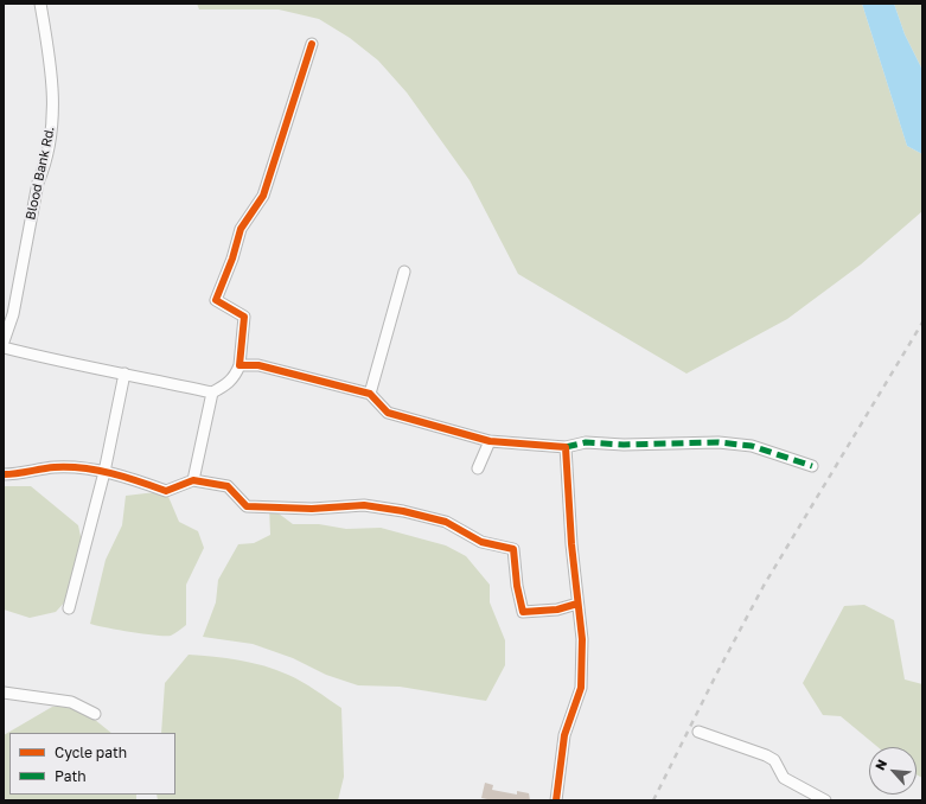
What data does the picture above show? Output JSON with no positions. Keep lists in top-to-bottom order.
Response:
{
  "streets": {
    "street": ["Blood Bank Rd."]
  },
  "legend": ["Cycle path", "Path"],
  "north": "top left"
}
